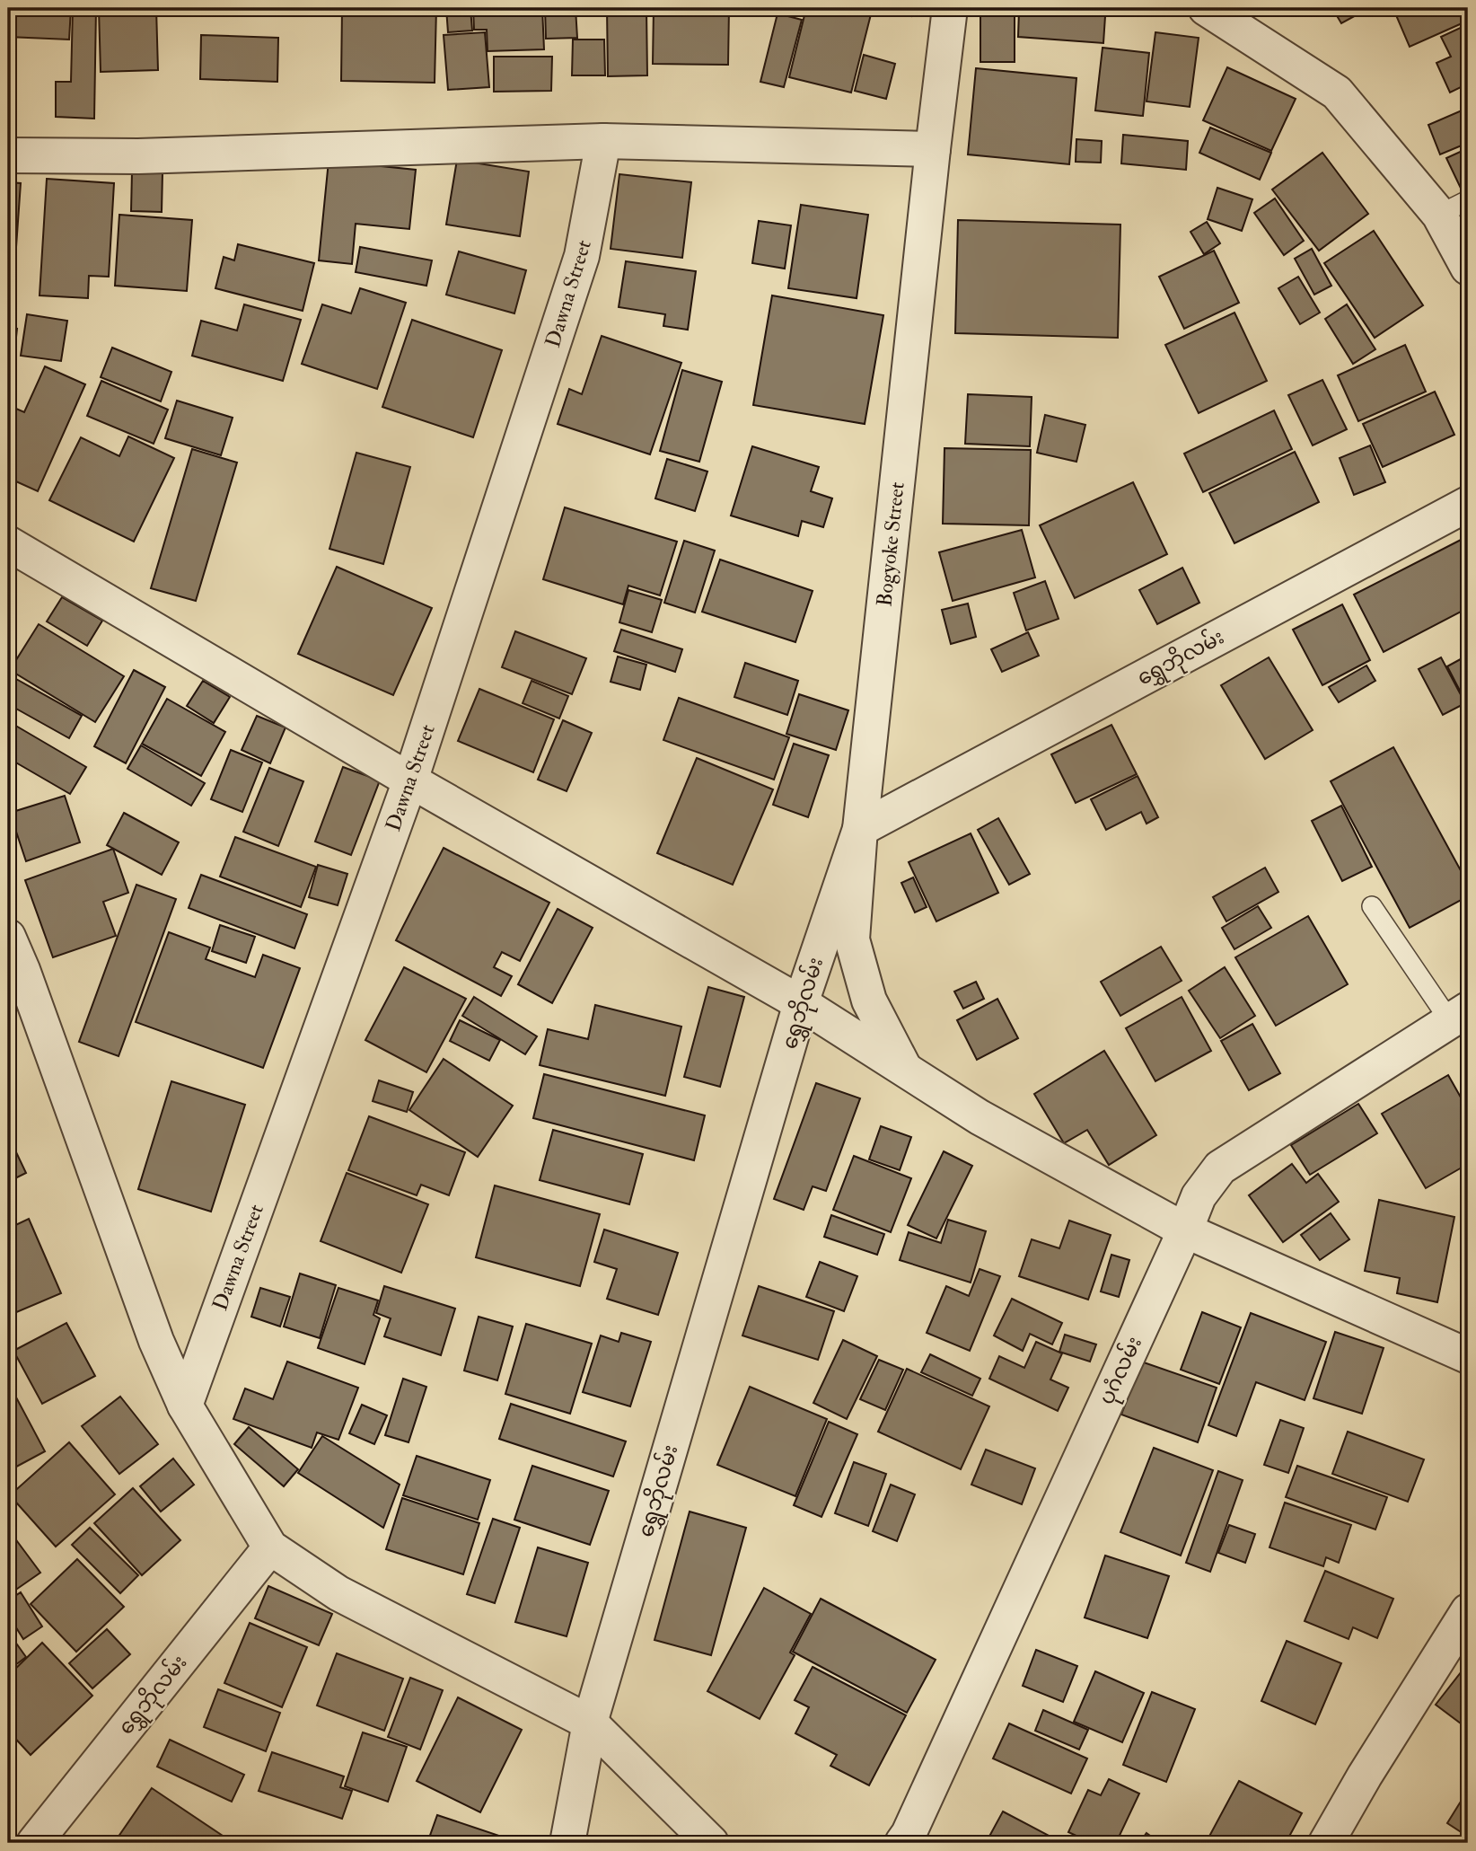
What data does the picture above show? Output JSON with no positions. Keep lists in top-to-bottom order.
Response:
{
  "streets": {
    "street": [
      "Dawna Street",
      "Bogyoke Street",
      "ရွှေဘိုလမ်း",
      "ပုဂံလမ်း"
    ]
  },
  "crossings": [
    ["Bogyoke Street", "ရွှေဘိုလမ်း"]
  ]
}
